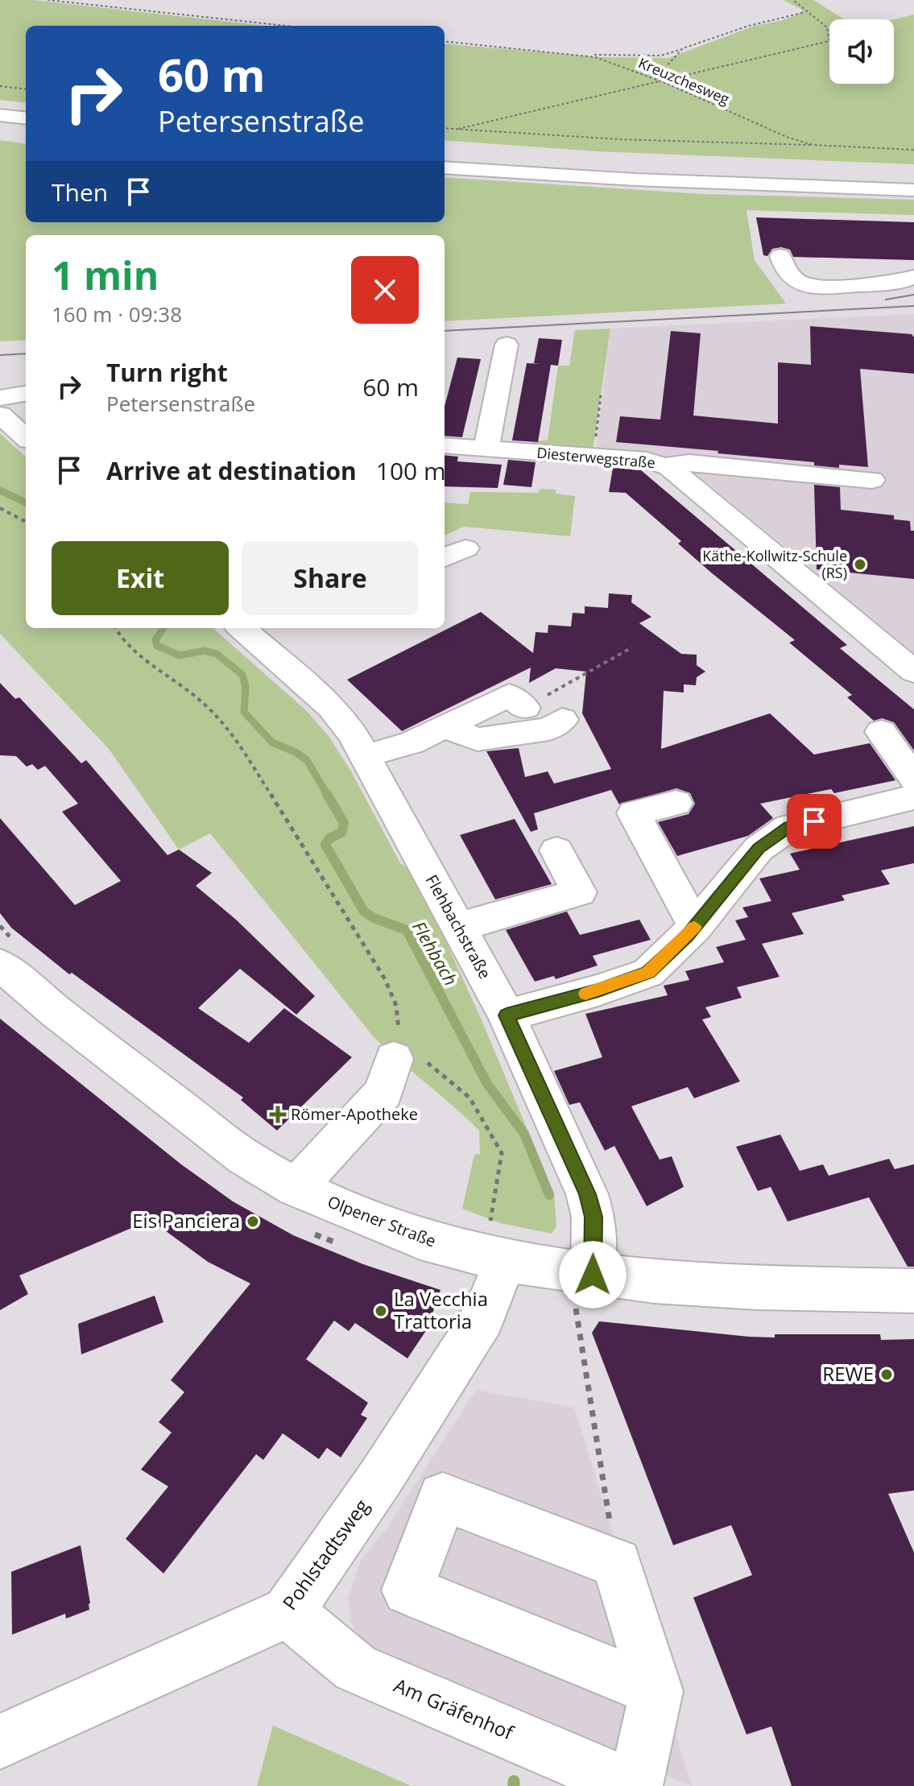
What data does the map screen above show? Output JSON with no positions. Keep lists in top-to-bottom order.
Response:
{
  "streets": {
    "main road": [
      "Diesterwegstraße",
      "Flehbachstraße",
      "Olpener Straße",
      "Pohlstadtsweg",
      "Am Gräfenhof"
    ],
    "path": ["Kreuzchesweg"]
  },
  "crossings": [
    ["Flehbachstraße", "Olpener Straße"],
    ["Olpener Straße", "Pohlstadtsweg"],
    ["Pohlstadtsweg", "Am Gräfenhof"]
  ],
  "water": ["Flehbach"],
  "places": {
    "other": [
      "Käthe-Kollwitz-Schule (RS)",
      "Eis Panciera",
      "La Vecchia Trattoria",
      "REWE"
    ],
    "health": ["Römer-Apotheke"]
  },
  "page": {
    "turn": ["60 m", "Petersenstraße"],
    "then": "Then",
    "heading": ["1 min", "160 m · 09:38"],
    "list": [
      {
        "name": "Turn right",
        "note": "Petersenstraße",
        "value": "60 m"
      },
      {
        "name": "Arrive at destination",
        "value": "100 m"
      }
    ],
    "buttons": ["Exit", "Share"]
  }
}
